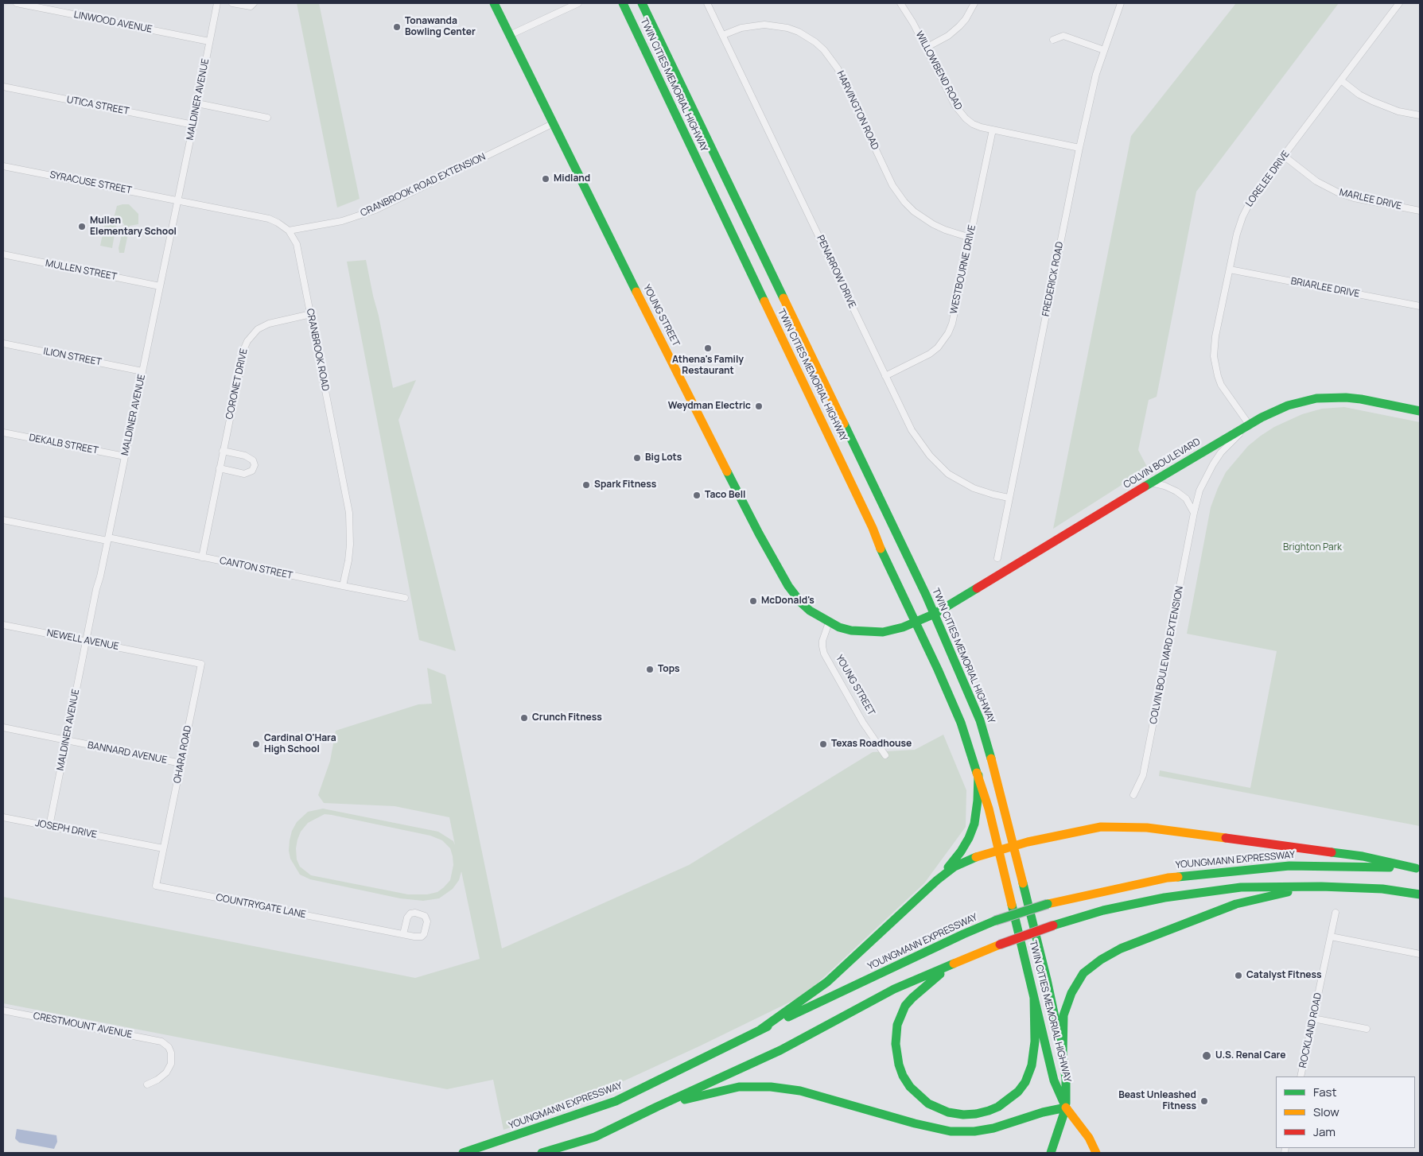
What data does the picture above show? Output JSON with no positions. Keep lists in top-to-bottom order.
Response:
{
  "streets": {
    "main road": [
      "TWIN CITIES MEMORIAL HIGHWAY",
      "YOUNG STREET",
      "COLVIN BOULEVARD",
      "YOUNGMANN EXPRESSWAY"
    ],
    "street": [
      "LINWOOD AVENUE",
      "WILLOWBEND ROAD",
      "MALDINER AVENUE",
      "UTICA STREET",
      "HARVINGTON ROAD",
      "LORELEE DRIVE",
      "SYRACUSE STREET",
      "CRANBROOK ROAD EXTENSION",
      "MARLEE DRIVE",
      "WESTBOURNE DRIVE",
      "MULLEN STREET",
      "PENARROW DRIVE",
      "FREDERICK ROAD",
      "BRIARLEE DRIVE",
      "CRANBROOK ROAD",
      "ILION STREET",
      "CORONET DRIVE",
      "DEKALB STREET",
      "CANTON STREET",
      "NEWELL AVENUE",
      "COLVIN BOULEVARD EXTENSION",
      "BANNARD AVENUE",
      "OHARA ROAD",
      "JOSEPH DRIVE",
      "COUNTRYGATE LANE",
      "CRESTMOUNT AVENUE",
      "ROCKLAND ROAD"
    ]
  },
  "crossings": [
    ["LINWOOD AVENUE", "MALDINER AVENUE"],
    ["WILLOWBEND ROAD", "WESTBOURNE DRIVE"],
    ["WILLOWBEND ROAD", "FREDERICK ROAD"],
    ["TWIN CITIES MEMORIAL HIGHWAY", "YOUNG STREET"],
    ["TWIN CITIES MEMORIAL HIGHWAY", "COLVIN BOULEVARD"],
    ["MALDINER AVENUE", "UTICA STREET"],
    ["MALDINER AVENUE", "SYRACUSE STREET"],
    ["MALDINER AVENUE", "MULLEN STREET"],
    ["MALDINER AVENUE", "ILION STREET"],
    ["MALDINER AVENUE", "DEKALB STREET"],
    ["MALDINER AVENUE", "CANTON STREET"],
    ["MALDINER AVENUE", "NEWELL AVENUE"],
    ["MALDINER AVENUE", "BANNARD AVENUE"],
    ["MALDINER AVENUE", "JOSEPH DRIVE"],
    ["HARVINGTON ROAD", "WESTBOURNE DRIVE"],
    ["HARVINGTON ROAD", "PENARROW DRIVE"],
    ["LORELEE DRIVE", "MARLEE DRIVE"],
    ["LORELEE DRIVE", "BRIARLEE DRIVE"],
    ["LORELEE DRIVE", "COLVIN BOULEVARD"],
    ["LORELEE DRIVE", "COLVIN BOULEVARD EXTENSION"],
    ["CRANBROOK ROAD EXTENSION", "YOUNG STREET"],
    ["CRANBROOK ROAD EXTENSION", "CRANBROOK ROAD"],
    ["WESTBOURNE DRIVE", "PENARROW DRIVE"],
    ["PENARROW DRIVE", "FREDERICK ROAD"],
    ["YOUNG STREET", "COLVIN BOULEVARD"],
    ["CRANBROOK ROAD", "CORONET DRIVE"],
    ["CRANBROOK ROAD", "CANTON STREET"],
    ["CORONET DRIVE", "CANTON STREET"],
    ["COLVIN BOULEVARD", "COLVIN BOULEVARD EXTENSION"],
    ["NEWELL AVENUE", "OHARA ROAD"],
    ["BANNARD AVENUE", "OHARA ROAD"],
    ["OHARA ROAD", "JOSEPH DRIVE"],
    ["OHARA ROAD", "COUNTRYGATE LANE"],
    ["JOSEPH DRIVE", "COUNTRYGATE LANE"]
  ],
  "parks": ["Brighton Park"],
  "places": [
    "Tonawanda Bowling Center",
    "Midland",
    "Mullen Elementary School",
    "Athena's Family Restaurant",
    "Weydman Electric",
    "Big Lots",
    "Spark Fitness",
    "Taco Bell",
    "McDonald's",
    "Tops",
    "Crunch Fitness",
    "Cardinal O'Hara High School",
    "Texas Roadhouse",
    "Catalyst Fitness",
    "U.S. Renal Care",
    "Beast Unleashed Fitness"
  ],
  "legend": ["Fast", "Slow", "Jam"]
}
